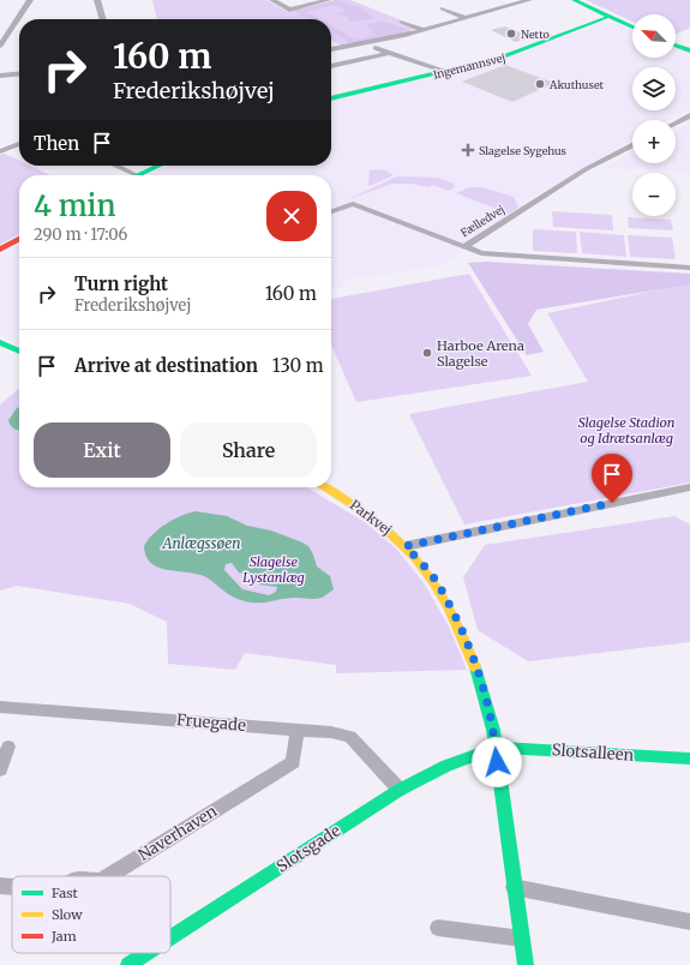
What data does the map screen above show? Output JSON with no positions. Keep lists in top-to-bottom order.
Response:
{
  "streets": {
    "street": [
      "Ingemannsvej",
      "Fælledvej",
      "Parkvej",
      "Fruegade",
      "Slotsalleen",
      "Naverhaven",
      "Slotsgade"
    ]
  },
  "crossings": [
    ["Parkvej", "Slotsalleen"],
    ["Parkvej", "Slotsgade"],
    ["Fruegade", "Naverhaven"],
    ["Fruegade", "Slotsgade"],
    ["Slotsalleen", "Slotsgade"]
  ],
  "water": ["Anlægssøen"],
  "parks": ["Slagelse Stadion og Idrætsanlæg", "Slagelse Lystanlæg"],
  "places": {
    "other": ["Netto", "Akuthuset", "Harboe Arena Slagelse"],
    "health": ["Slagelse Sygehus"]
  },
  "legend": ["Fast", "Slow", "Jam"],
  "north": "top left",
  "page": {
    "map_buttons": ["+", "−"],
    "turn": ["160 m", "Frederikshøjvej"],
    "then": "Then",
    "heading": ["4 min", "290 m · 17:06"],
    "list": [
      {
        "name": "Turn right",
        "note": "Frederikshøjvej",
        "value": "160 m"
      },
      {
        "name": "Arrive at destination",
        "value": "130 m"
      }
    ],
    "buttons": ["Exit", "Share"]
  }
}
